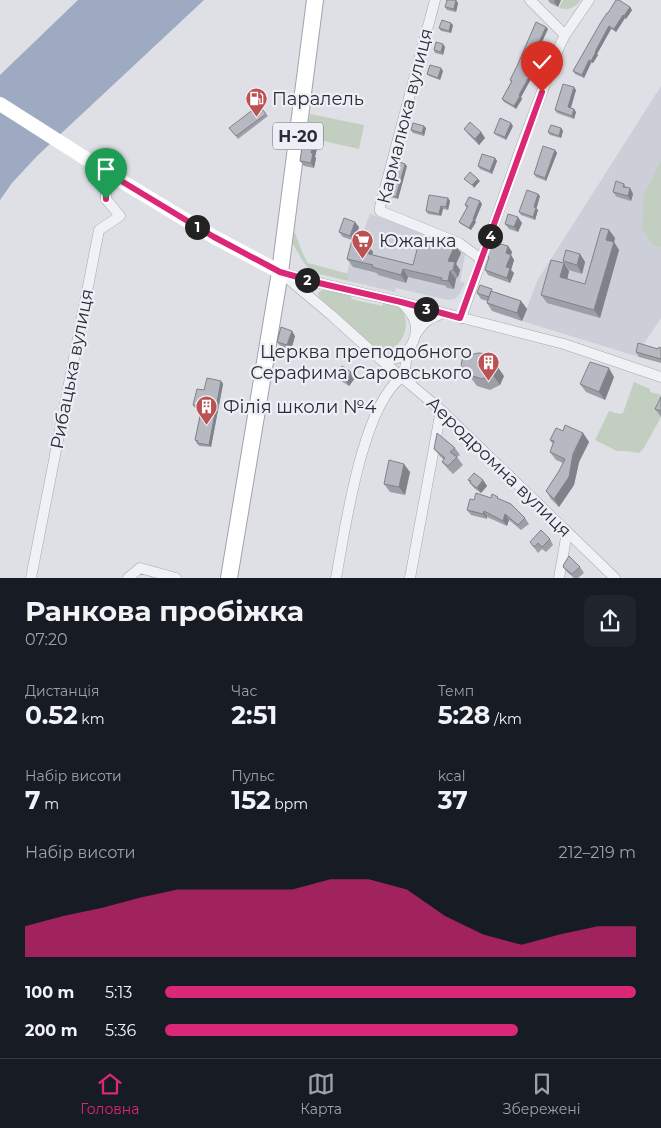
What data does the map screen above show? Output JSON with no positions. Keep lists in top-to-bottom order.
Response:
{
  "streets": {
    "main road": ["Н-20"],
    "street": ["Кармалюка вулиця", "Рибацька вулиця", "Аеродромна вулиця"]
  },
  "crossings": [
    ["Н-20", "Аеродромна вулиця"]
  ],
  "places": {
    "fuel station": ["Паралель"],
    "supermarket": ["Южанка"],
    "building": ["Церква преподобного Серафима Саровського", "Філія школи №4"]
  },
  "page": {
    "pins": [
      "1",
      "4",
      "2",
      "3"
    ],
    "heading": ["Ранкова пробіжка", "07:20"],
    "stats": [
      ["Дистанція", "0.52 km"],
      ["Час", "2:51"],
      ["Темп", "5:28 /km"],
      ["Набір висоти", "7 m"],
      ["Пульс", "152 bpm"],
      ["kcal", "37"]
    ],
    "chart": ["Набір висоти", "212–219 m"],
    "list": [
      {
        "name": "100 m",
        "note": "5:13"
      },
      {
        "name": "200 m",
        "note": "5:36"
      }
    ],
    "tabs": ["Головна", "Карта", "Збережені"]
  }
}
